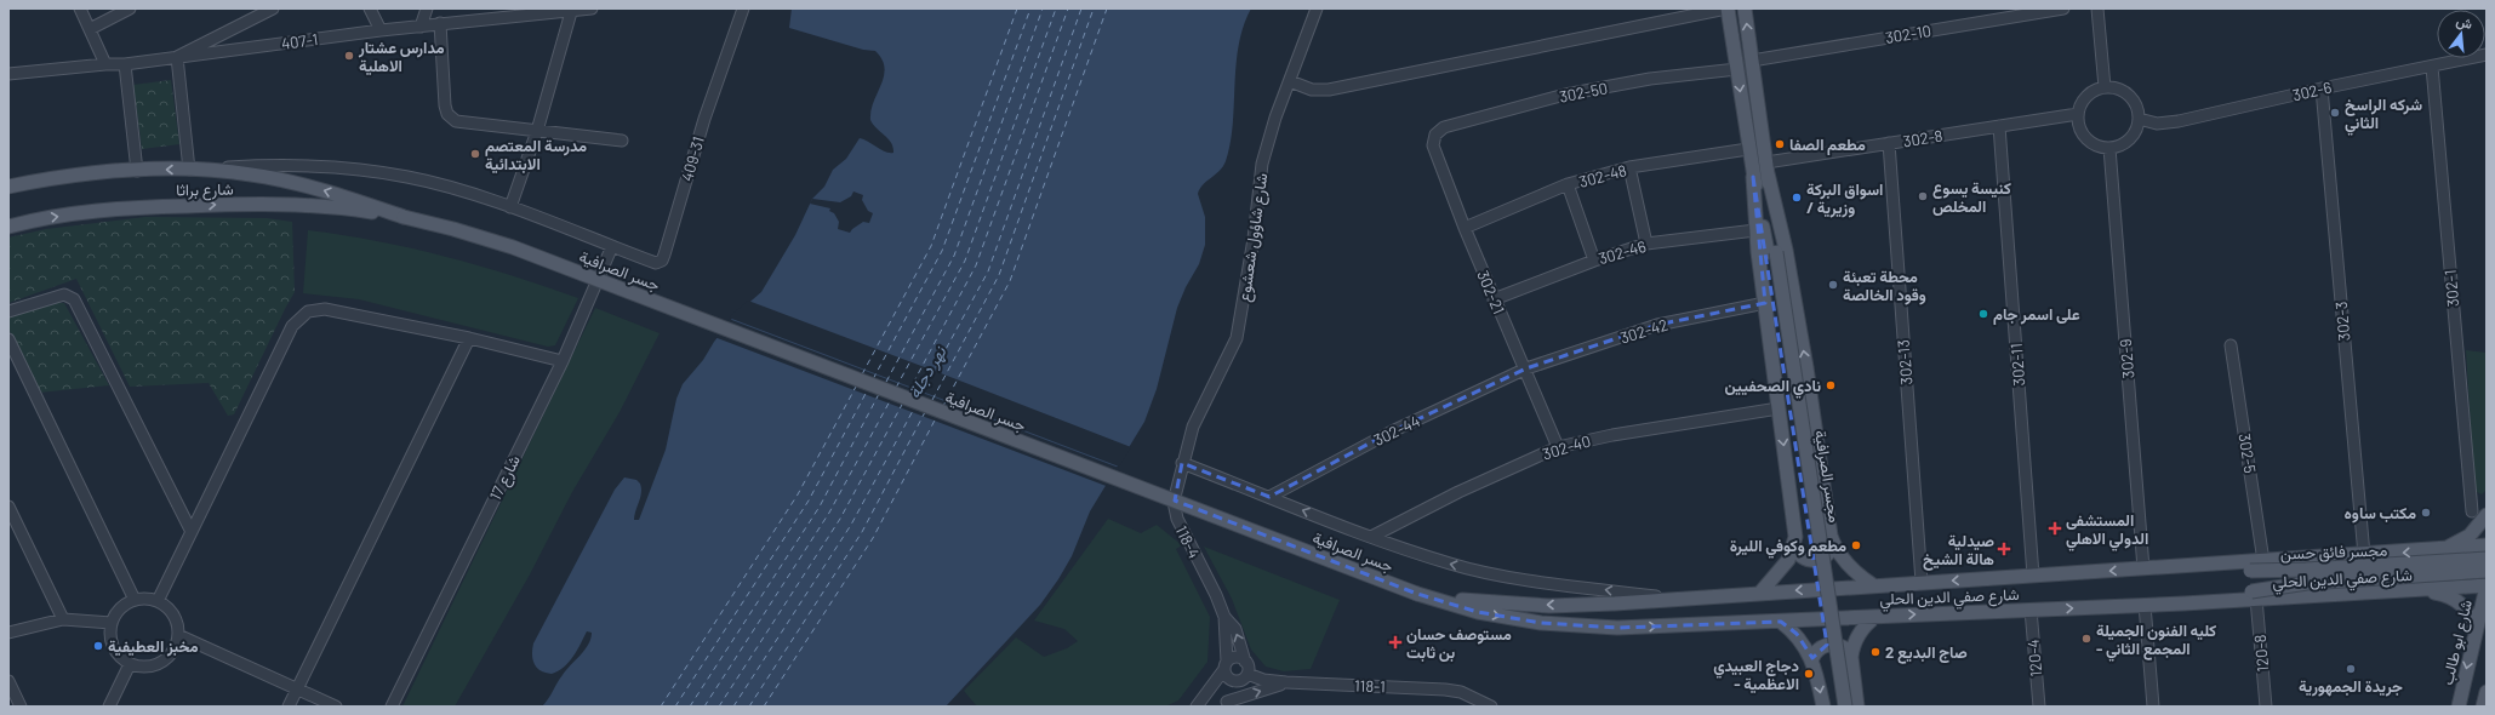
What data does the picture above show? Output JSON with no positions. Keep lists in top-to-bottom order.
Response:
{
  "streets": {
    "main road": [
      "شارع براثا",
      "جسر الصرافية",
      "مجسر الصرافية",
      "مجسر فائق حسن",
      "شارع صفي الدين الحلي",
      "شارع ابو طالب"
    ],
    "street": [
      "302-10",
      "407-1",
      "302-6",
      "302-50",
      "302-8",
      "409-31",
      "302-48",
      "شارع شاؤول شعشوع",
      "302-46",
      "302-1",
      "302-21",
      "302-3",
      "302-42",
      "302-9",
      "302-13",
      "302-11",
      "302-44",
      "302-40",
      "302-5",
      "شارع 17",
      "118-4",
      "120-8",
      "120-4",
      "118-1"
    ]
  },
  "crossings": [
    ["302-6", "302-8"],
    ["302-6", "302-1"],
    ["302-6", "302-3"],
    ["302-6", "302-9"],
    ["302-50", "302-21"],
    ["302-8", "302-9"],
    ["302-8", "302-13"],
    ["302-8", "302-11"],
    ["409-31", "شارع 17"],
    ["302-48", "302-21"],
    ["شارع براثا", "جسر الصرافية"],
    ["شارع شاؤول شعشوع", "118-4"],
    ["302-46", "302-21"],
    ["جسر الصرافية", "شارع صفي الدين الحلي"],
    ["302-21", "302-42"],
    ["302-21", "302-44"],
    ["302-21", "302-40"],
    ["302-3", "شارع صفي الدين الحلي"],
    ["302-42", "302-44"],
    ["302-9", "شارع صفي الدين الحلي"],
    ["302-13", "شارع صفي الدين الحلي"],
    ["302-11", "شارع صفي الدين الحلي"],
    ["302-5", "شارع صفي الدين الحلي"],
    ["118-4", "118-1"],
    ["مجسر فائق حسن", "شارع صفي الدين الحلي"],
    ["مجسر فائق حسن", "120-8"],
    ["شارع صفي الدين الحلي", "شارع ابو طالب"],
    ["شارع صفي الدين الحلي", "120-8"],
    ["شارع صفي الدين الحلي", "120-4"]
  ],
  "one_way": ["شارع ابو طالب"],
  "water": ["نهر دجلة"],
  "places": {
    "other": [
      "مدارس عشتار الاهلية",
      "شركه الراسخ الثاني",
      "مطعم الصفا",
      "مدرسة المعتصم الابتدائية",
      "كنيسة يسوع المخلص",
      "اسواق البركة / وزيرية",
      "محطة تعبئة وقود الخالصة",
      "علی اسمر جام",
      "نادي الصحفيين",
      "مكتب ساوه",
      "مطعم وكوفي الليرة",
      "كليه الفنون الجميلة - المجمع الثاني",
      "مخبز العطيفية",
      "صاج البديع 2",
      "جريدة الجمهورية",
      "دجاج العبيدي - الاعظمية"
    ],
    "health": ["المستشفى الدولي الاهلي", "صيدلية هالة الشيخ", "مستوصف حسان بن ثابت"]
  },
  "north": "top"
}
